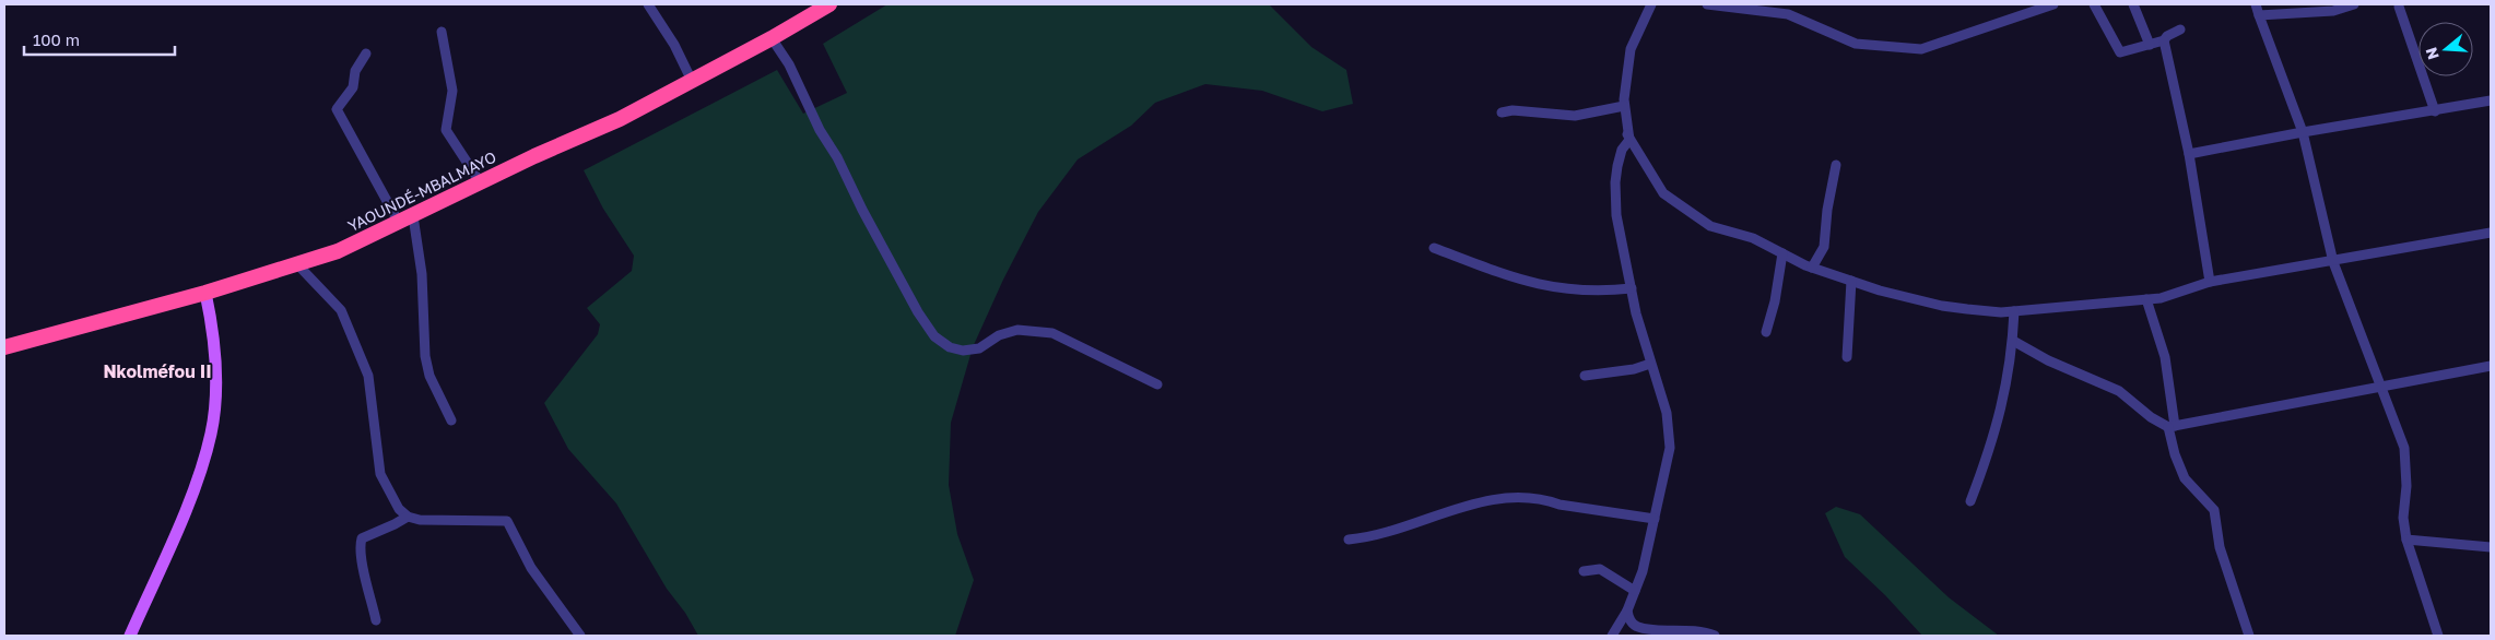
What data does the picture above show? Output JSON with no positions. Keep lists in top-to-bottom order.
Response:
{
  "streets": {
    "highway": ["YAOUNDÉ-MBALMAYO"]
  },
  "districts": ["Nkolméfou II"],
  "scale_bar": "100 m",
  "north": "left"
}
